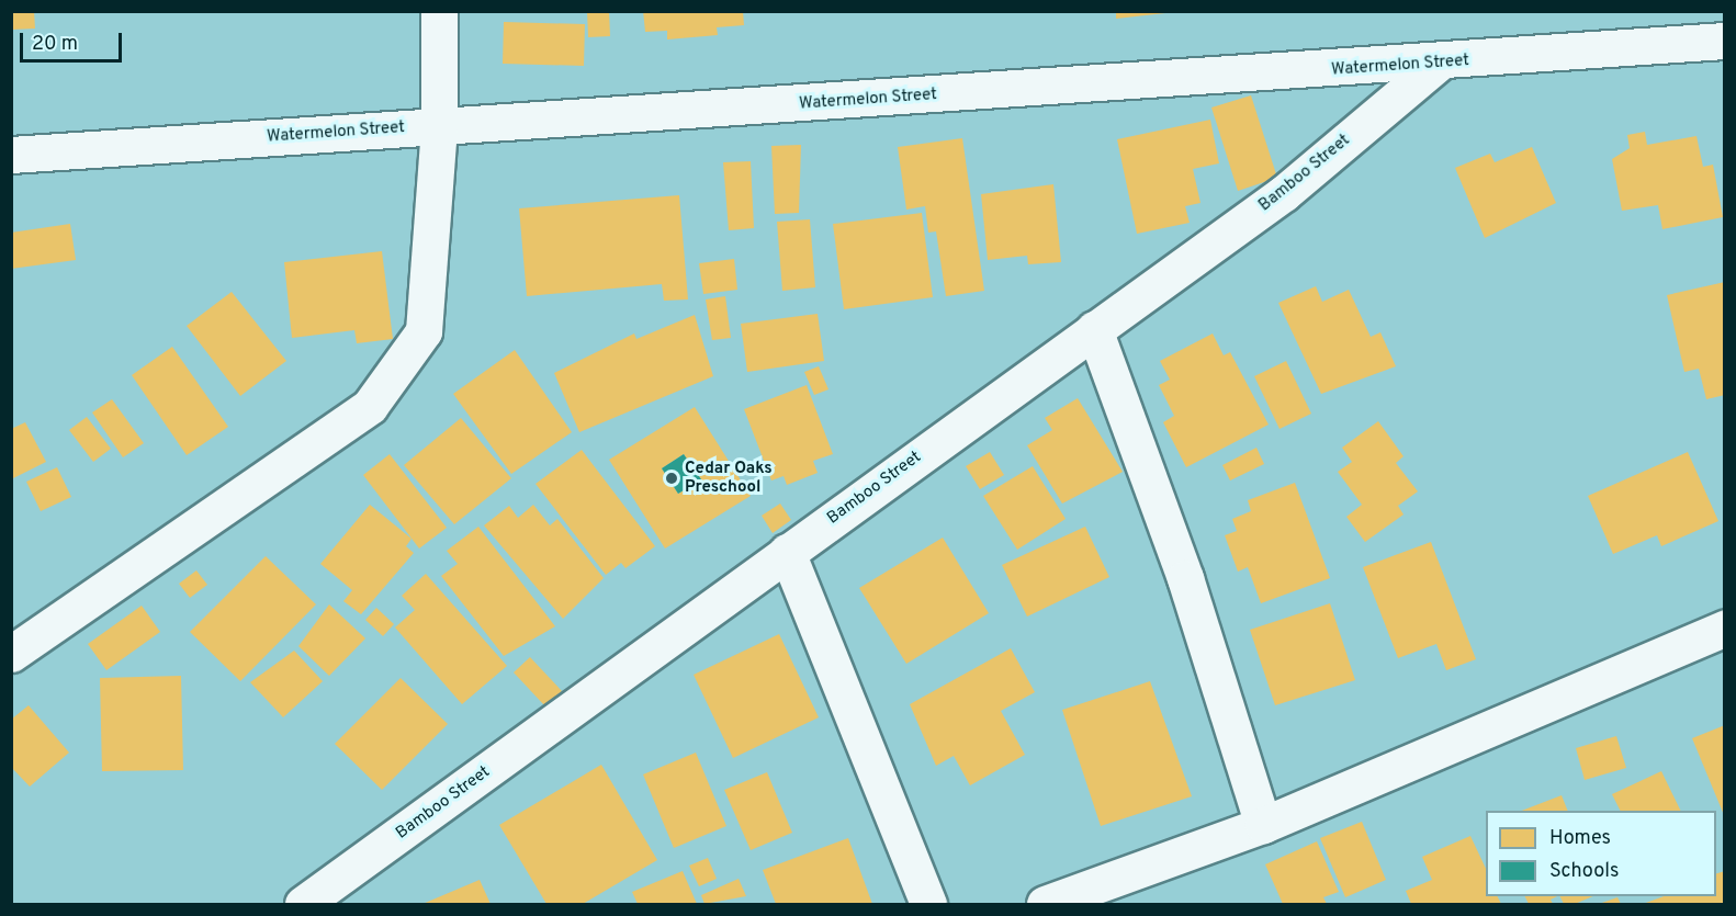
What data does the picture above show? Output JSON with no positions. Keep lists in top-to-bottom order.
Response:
{
  "streets": {
    "street": ["Watermelon Street", "Bamboo Street"]
  },
  "crossings": [
    ["Watermelon Street", "Bamboo Street"]
  ],
  "places": ["Cedar Oaks Preschool"],
  "legend": ["Homes", "Schools"],
  "scale_bar": "20 m"
}
